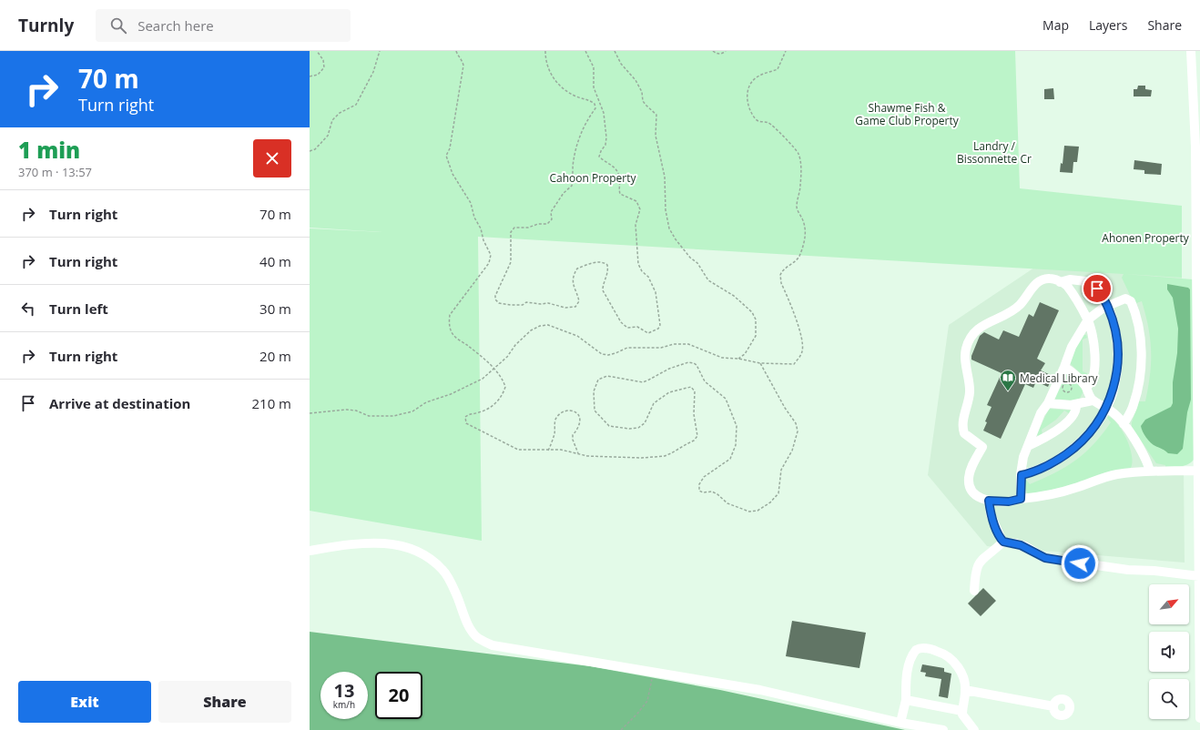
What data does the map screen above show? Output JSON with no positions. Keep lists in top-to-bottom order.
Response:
{
  "parks": [
    "Shawme Fish & Game Club Property",
    "Landry / Bissonnette Cr",
    "Cahoon Property",
    "Ahonen Property"
  ],
  "places": {
    "library": ["Medical Library"]
  },
  "north": "top right",
  "page": {
    "header": "Turnly",
    "search": "Search here",
    "nav": ["Map", "Layers", "Share"],
    "turn": ["70 m", "Turn right"],
    "heading": ["1 min", "370 m · 13:57"],
    "list": [
      {
        "name": "Turn right",
        "value": "70 m"
      },
      {
        "name": "Turn right",
        "value": "40 m"
      },
      {
        "name": "Turn left",
        "value": "30 m"
      },
      {
        "name": "Turn right",
        "value": "20 m"
      },
      {
        "name": "Arrive at destination",
        "value": "210 m"
      }
    ],
    "speed": "13 km/h",
    "limit": "20",
    "buttons": ["Exit", "Share"]
  }
}
